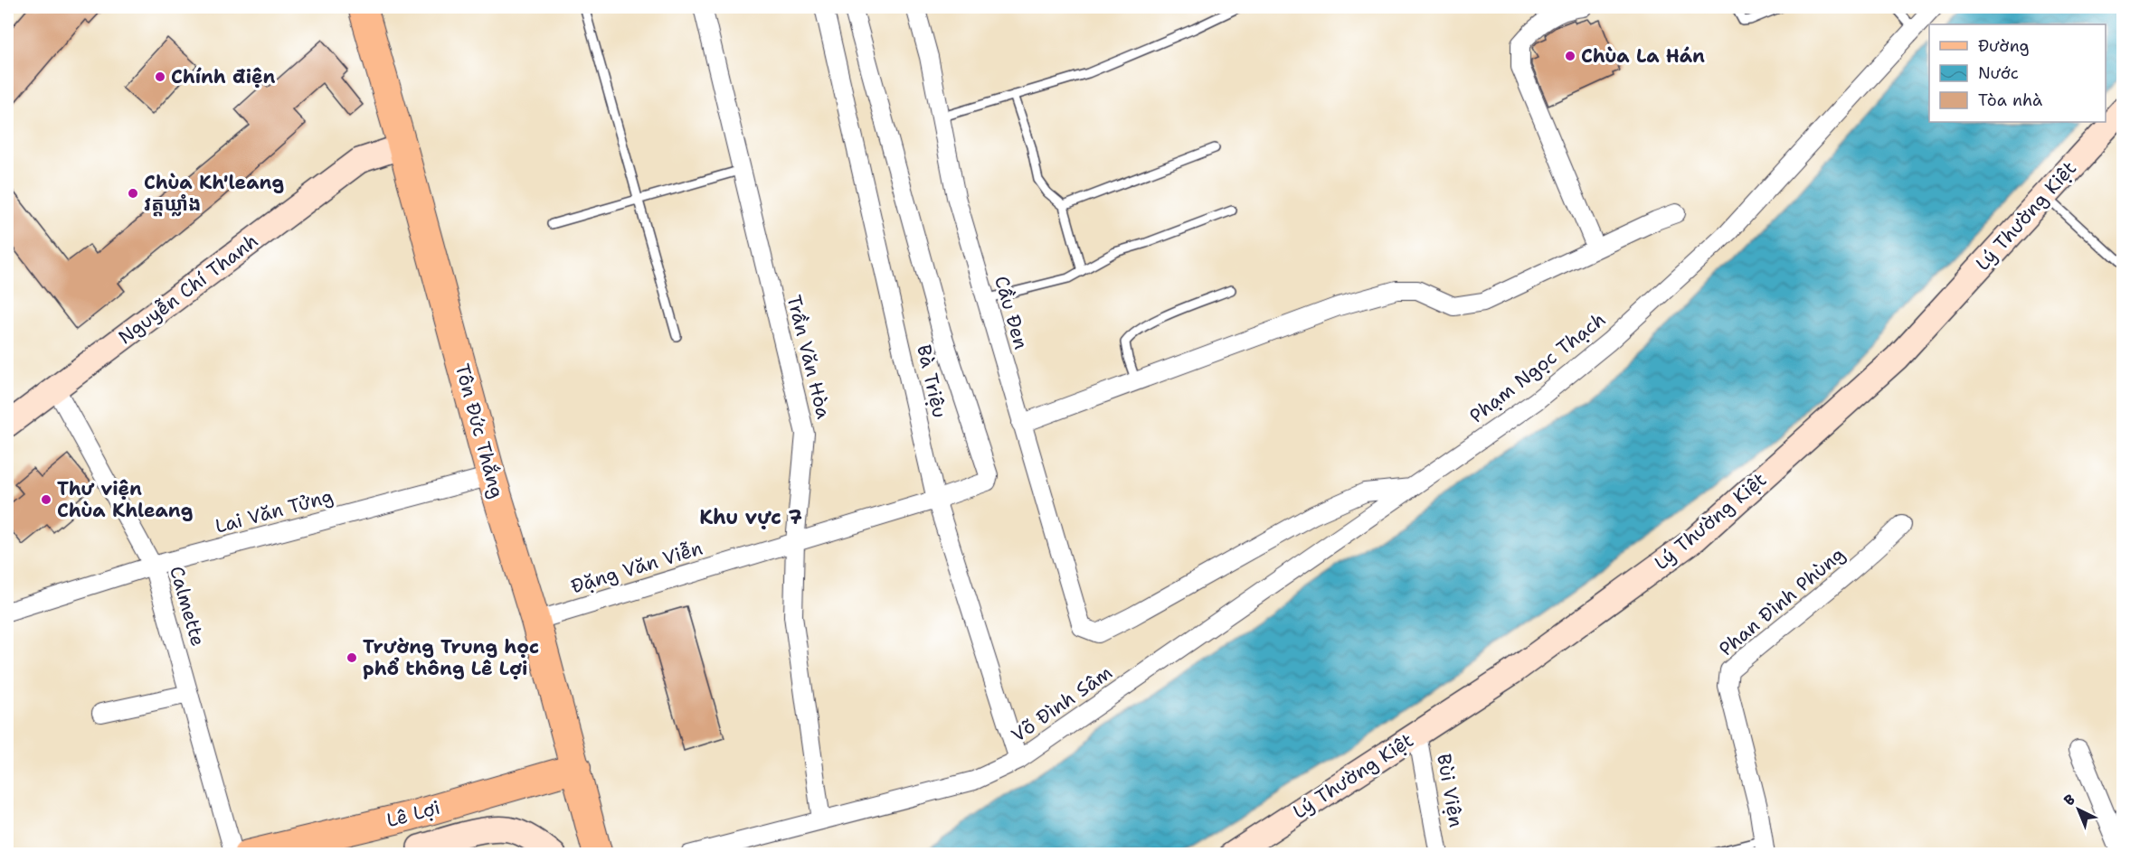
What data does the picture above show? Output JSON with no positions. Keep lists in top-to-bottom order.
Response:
{
  "streets": {
    "main road": ["Tôn Đức Thắng", "Lê Lợi"],
    "street": [
      "Lý Thường Kiệt",
      "Nguyễn Chí Thanh",
      "Cầu Đen",
      "Trần Văn Hòa",
      "Phạm Ngọc Thạch",
      "Bà Triệu",
      "Lai Văn Tửng",
      "Đặng Văn Viễn",
      "Phan Đình Phùng",
      "Calmette",
      "Võ Đình Sâm",
      "Bùi Viện"
    ]
  },
  "crossings": [
    ["Lý Thường Kiệt", "Bùi Viện"],
    ["Nguyễn Chí Thanh", "Tôn Đức Thắng"],
    ["Nguyễn Chí Thanh", "Calmette"],
    ["Cầu Đen", "Phạm Ngọc Thạch"],
    ["Trần Văn Hòa", "Đặng Văn Viễn"],
    ["Trần Văn Hòa", "Võ Đình Sâm"],
    ["Phạm Ngọc Thạch", "Võ Đình Sâm"],
    ["Bà Triệu", "Đặng Văn Viễn"],
    ["Bà Triệu", "Võ Đình Sâm"],
    ["Tôn Đức Thắng", "Lai Văn Tửng"],
    ["Tôn Đức Thắng", "Đặng Văn Viễn"],
    ["Tôn Đức Thắng", "Lê Lợi"],
    ["Lai Văn Tửng", "Calmette"]
  ],
  "districts": ["Khu vực 7"],
  "places": [
    "Chùa La Hán",
    "Chính điện",
    "Chùa Kh'leang វត្តឃ្លាំង",
    "Thư viện Chùa Khleang",
    "Trường Trung học phổ thông Lê Lợi"
  ],
  "legend": ["Đường", "Nước", "Tòa nhà"],
  "north": "top left"
}
